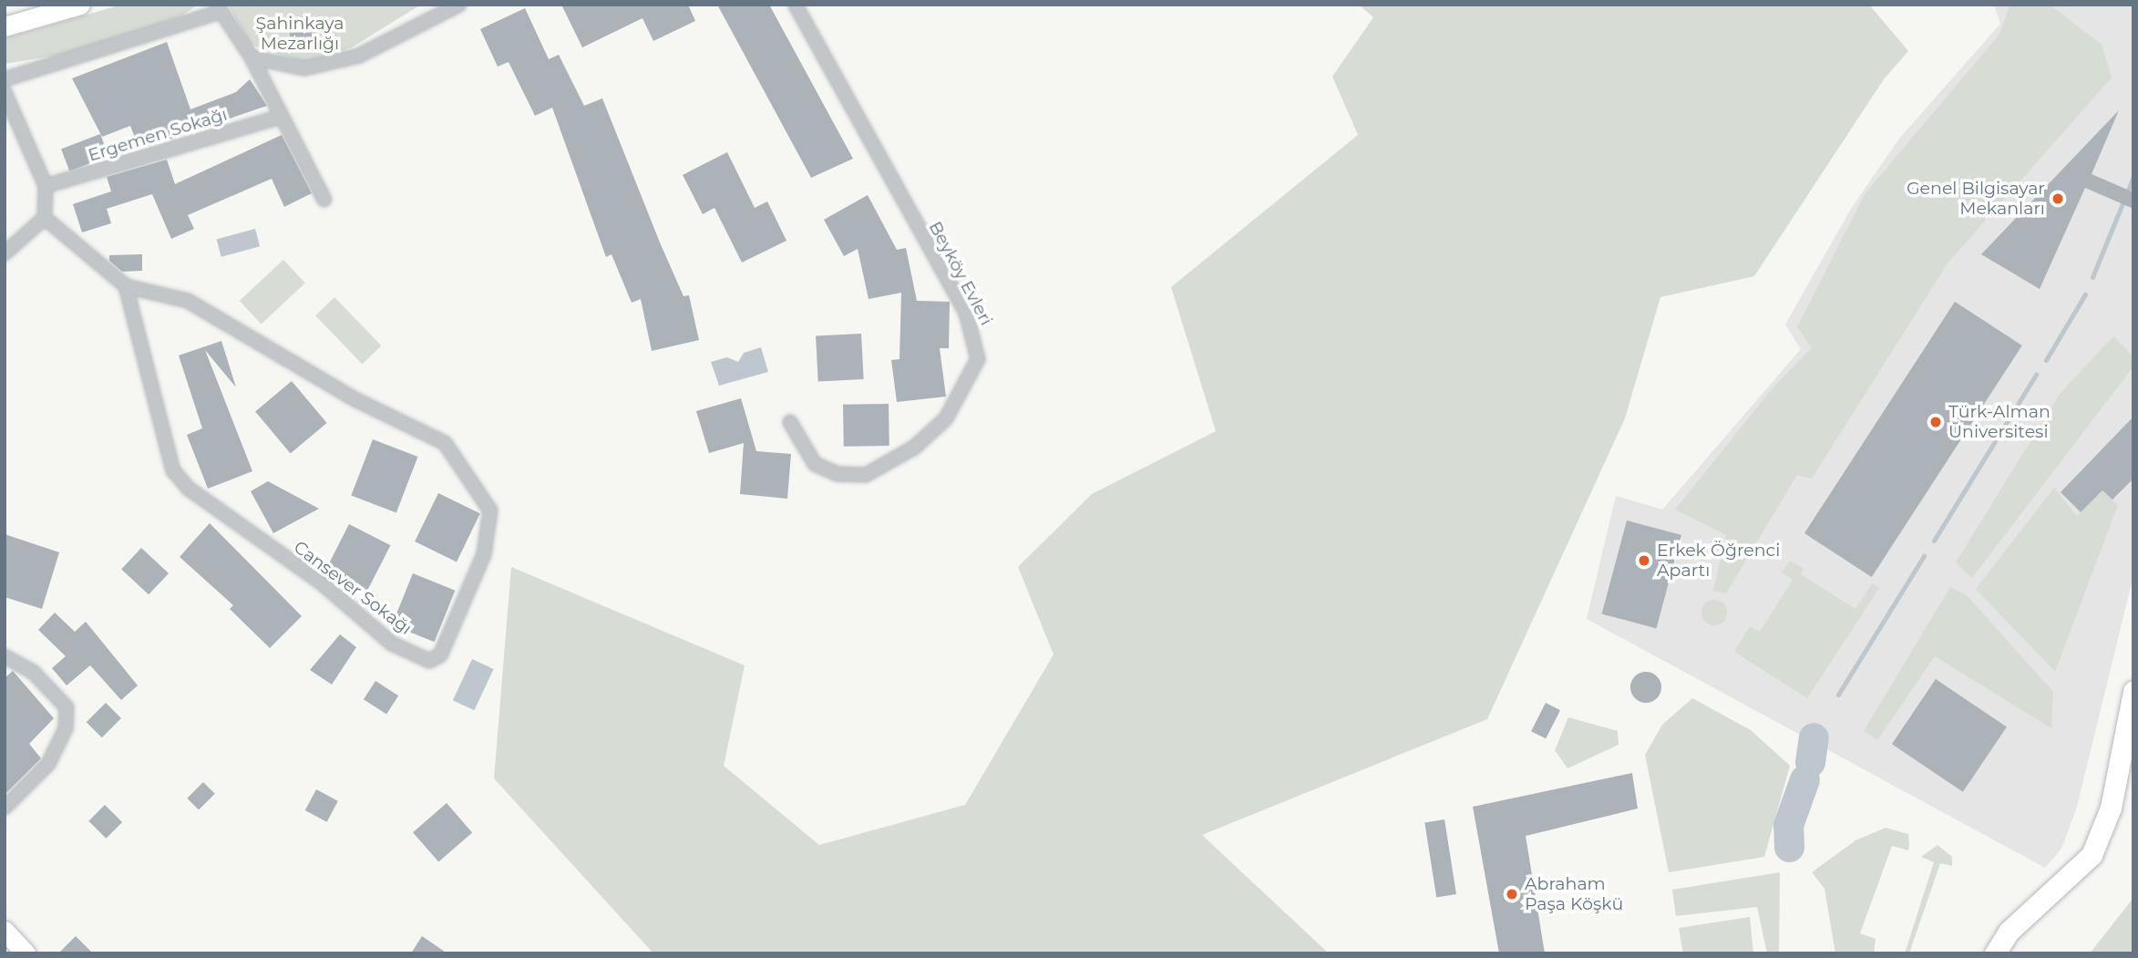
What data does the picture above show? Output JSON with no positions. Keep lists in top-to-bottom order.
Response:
{
  "streets": {
    "street": ["Ergemen Sokağı", "Beyköy Evleri", "Cansever Sokağı"]
  },
  "parks": ["Şahinkaya Mezarlığı"],
  "places": [
    "Genel Bilgisayar Mekanları",
    "Türk-Alman Üniversitesi",
    "Erkek Öğrenci Apartı",
    "Abraham Paşa Köşkü"
  ]
}
